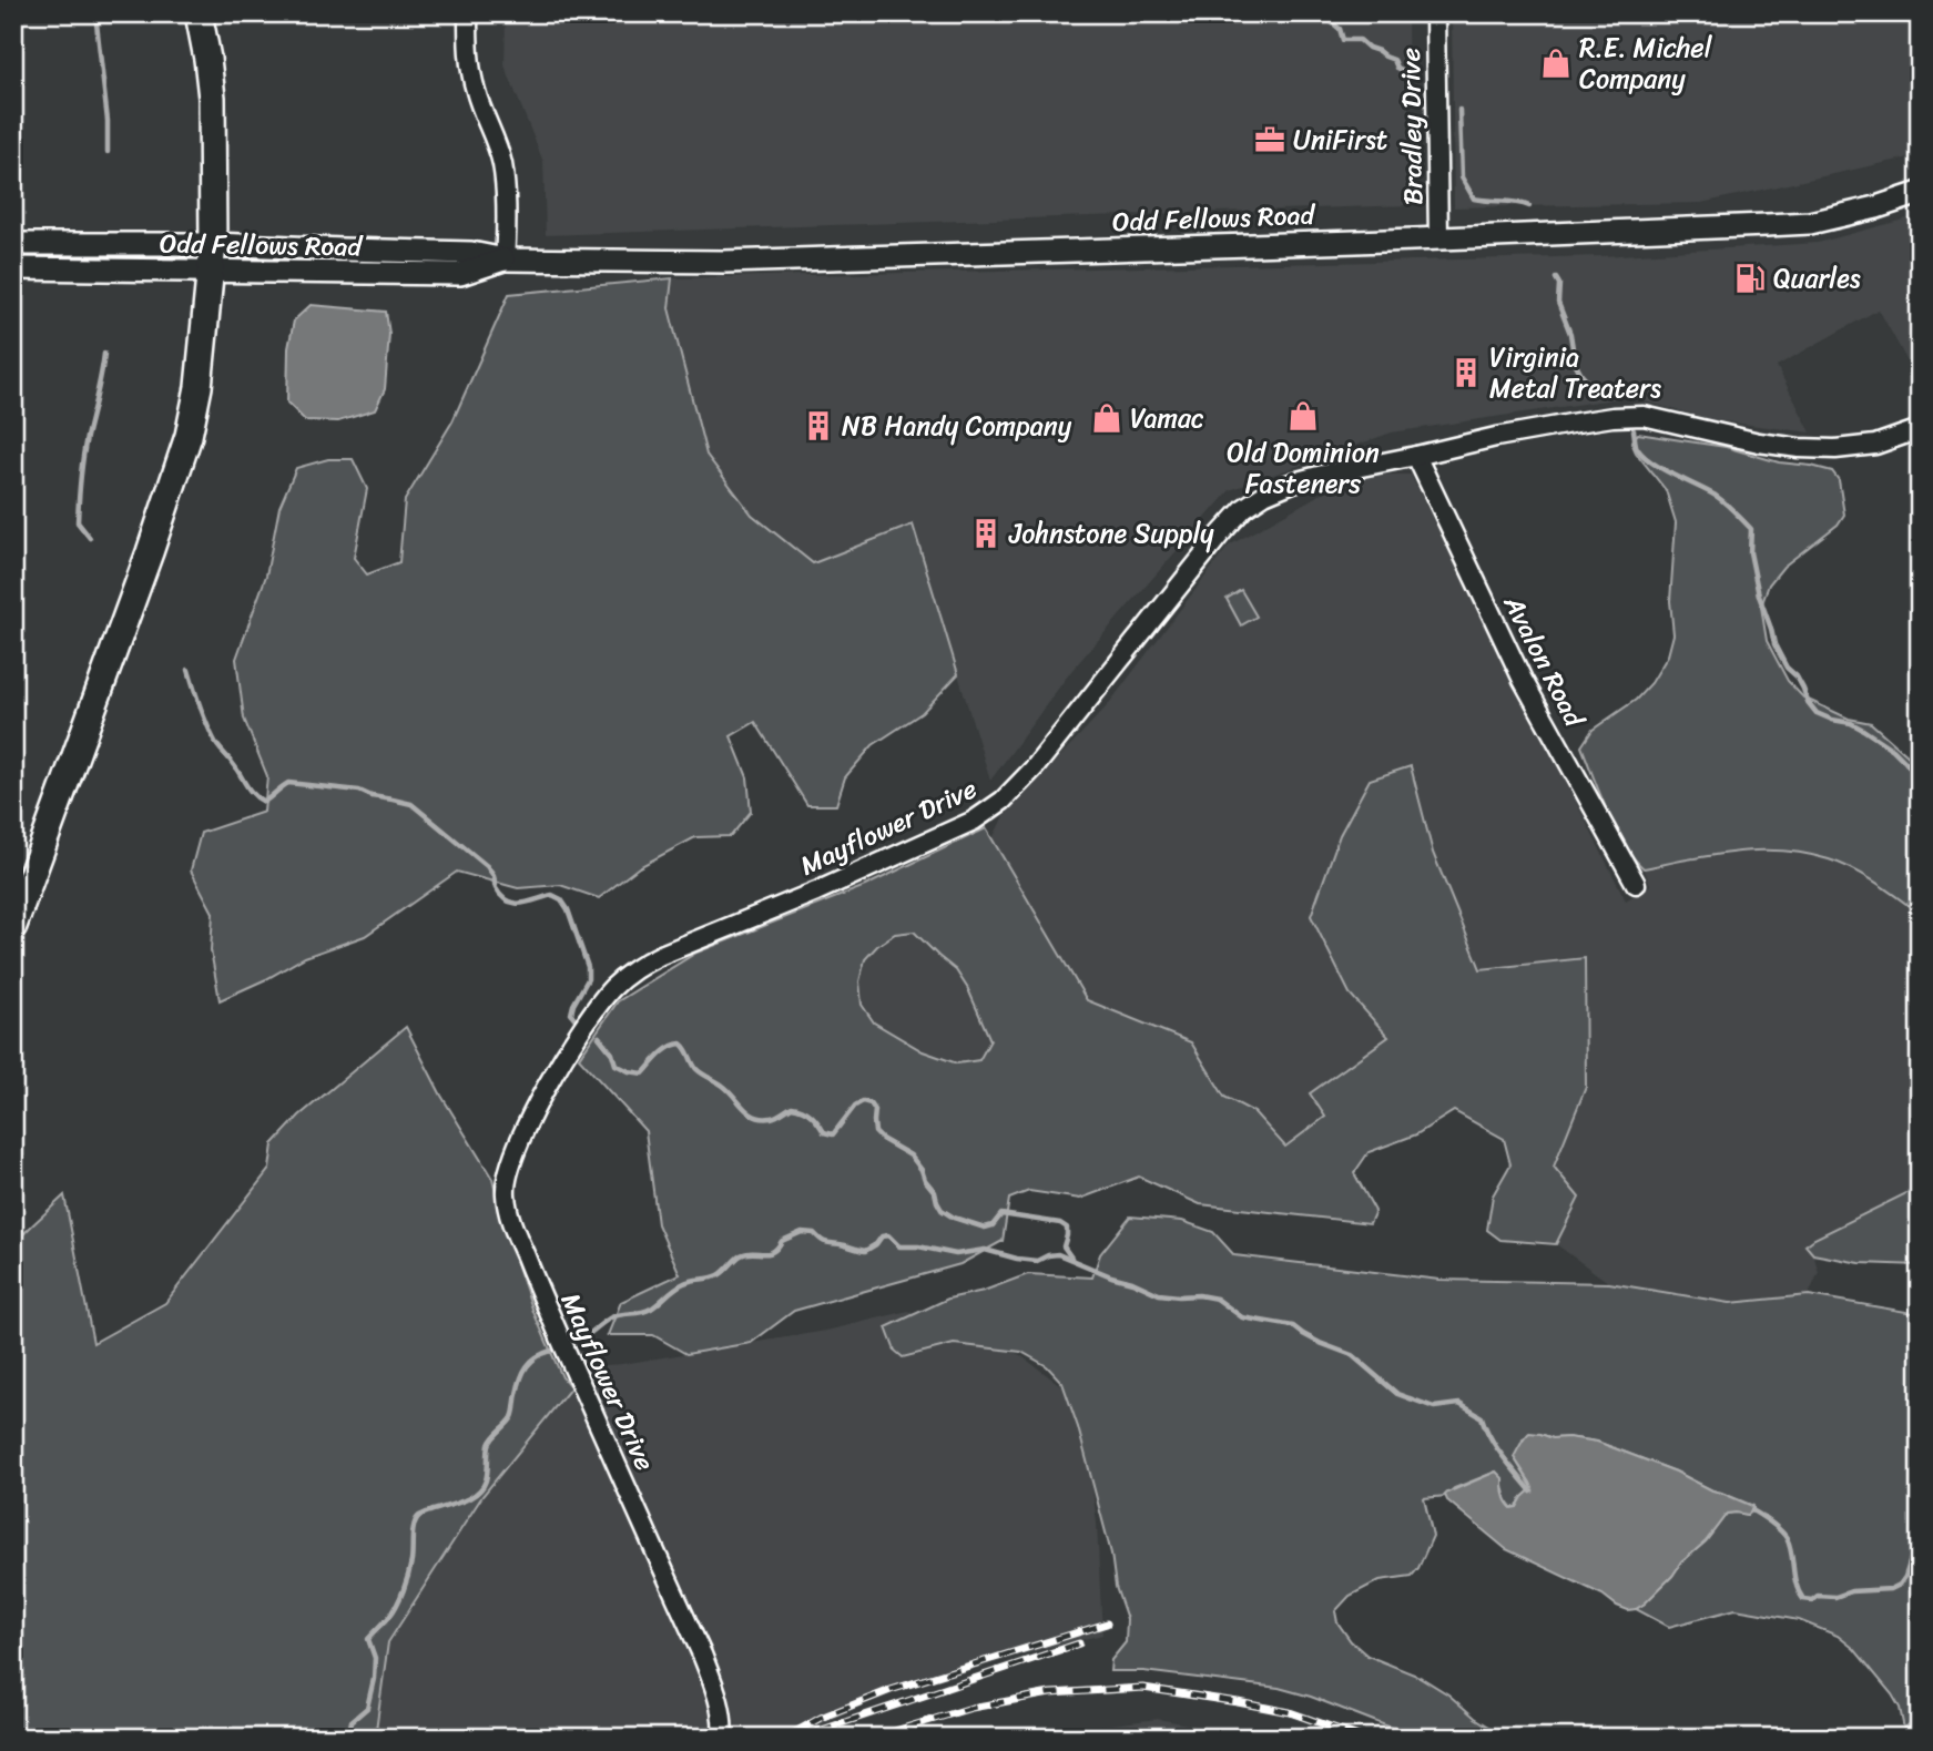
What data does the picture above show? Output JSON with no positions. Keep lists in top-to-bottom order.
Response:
{
  "streets": {
    "main road": ["Odd Fellows Road"],
    "street": ["Bradley Drive", "Avalon Road", "Mayflower Drive"]
  },
  "crossings": [
    ["Bradley Drive", "Odd Fellows Road"],
    ["Avalon Road", "Mayflower Drive"]
  ],
  "places": {
    "shop": ["R.E. Michel Company", "Old Dominion Fasteners", "Vamac"],
    "office": ["UniFirst"],
    "fuel station": ["Quarles"],
    "building": ["Virginia Metal Treaters", "NB Handy Company", "Johnstone Supply"]
  }
}
